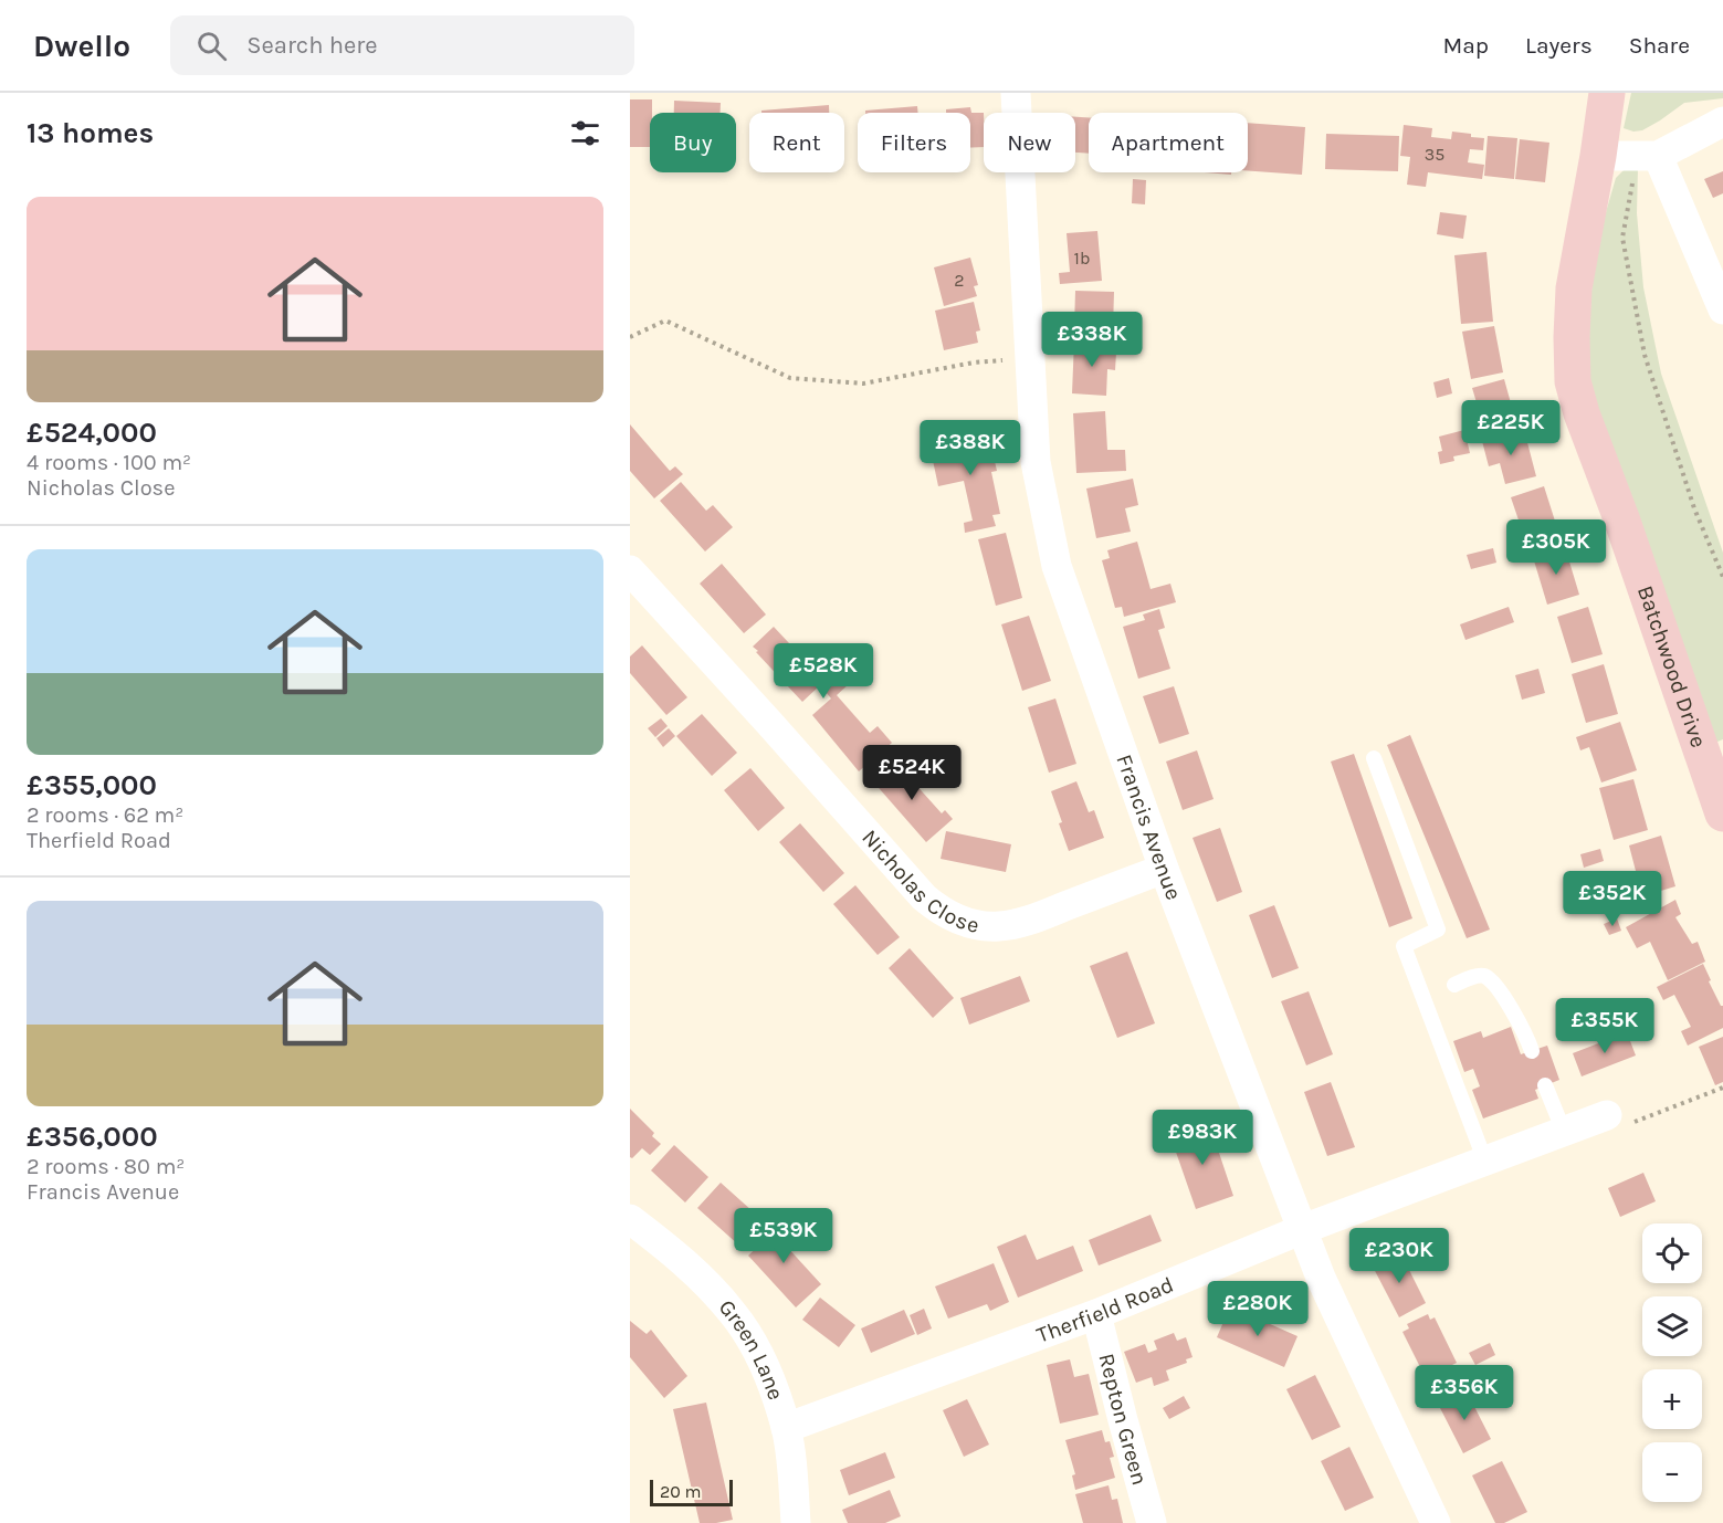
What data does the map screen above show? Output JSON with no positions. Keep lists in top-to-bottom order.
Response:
{
  "streets": {
    "street": [
      "Batchwood Drive",
      "Francis Avenue",
      "Nicholas Close",
      "Therfield Road",
      "Green Lane",
      "Repton Green"
    ]
  },
  "crossings": [
    ["Francis Avenue", "Nicholas Close"],
    ["Francis Avenue", "Therfield Road"],
    ["Therfield Road", "Green Lane"],
    ["Therfield Road", "Repton Green"]
  ],
  "house_numbers": ["35", "1b", "2"],
  "scale_bar": "20 m",
  "page": {
    "header": "Dwello",
    "search": "Search here",
    "nav": ["Map", "Layers", "Share"],
    "heading": "13 homes",
    "chip": [
      "Buy",
      "Rent",
      "Filters",
      "New",
      "Apartment"
    ],
    "list": [
      {
        "name": "£524,000",
        "note": "4 rooms · 100 m² · Nicholas Close"
      },
      {
        "name": "£355,000",
        "note": "2 rooms · 62 m² · Therfield Road"
      },
      {
        "name": "£356,000",
        "note": "2 rooms · 80 m² · Francis Avenue"
      }
    ],
    "price": [
      "£338K",
      "£225K",
      "£388K",
      "£305K",
      "£528K",
      "£524K",
      "£352K",
      "£355K",
      "£983K",
      "£539K",
      "£230K",
      "£280K",
      "£356K"
    ],
    "map_buttons": ["+", "−"],
    "scale": "20 m"
  }
}
